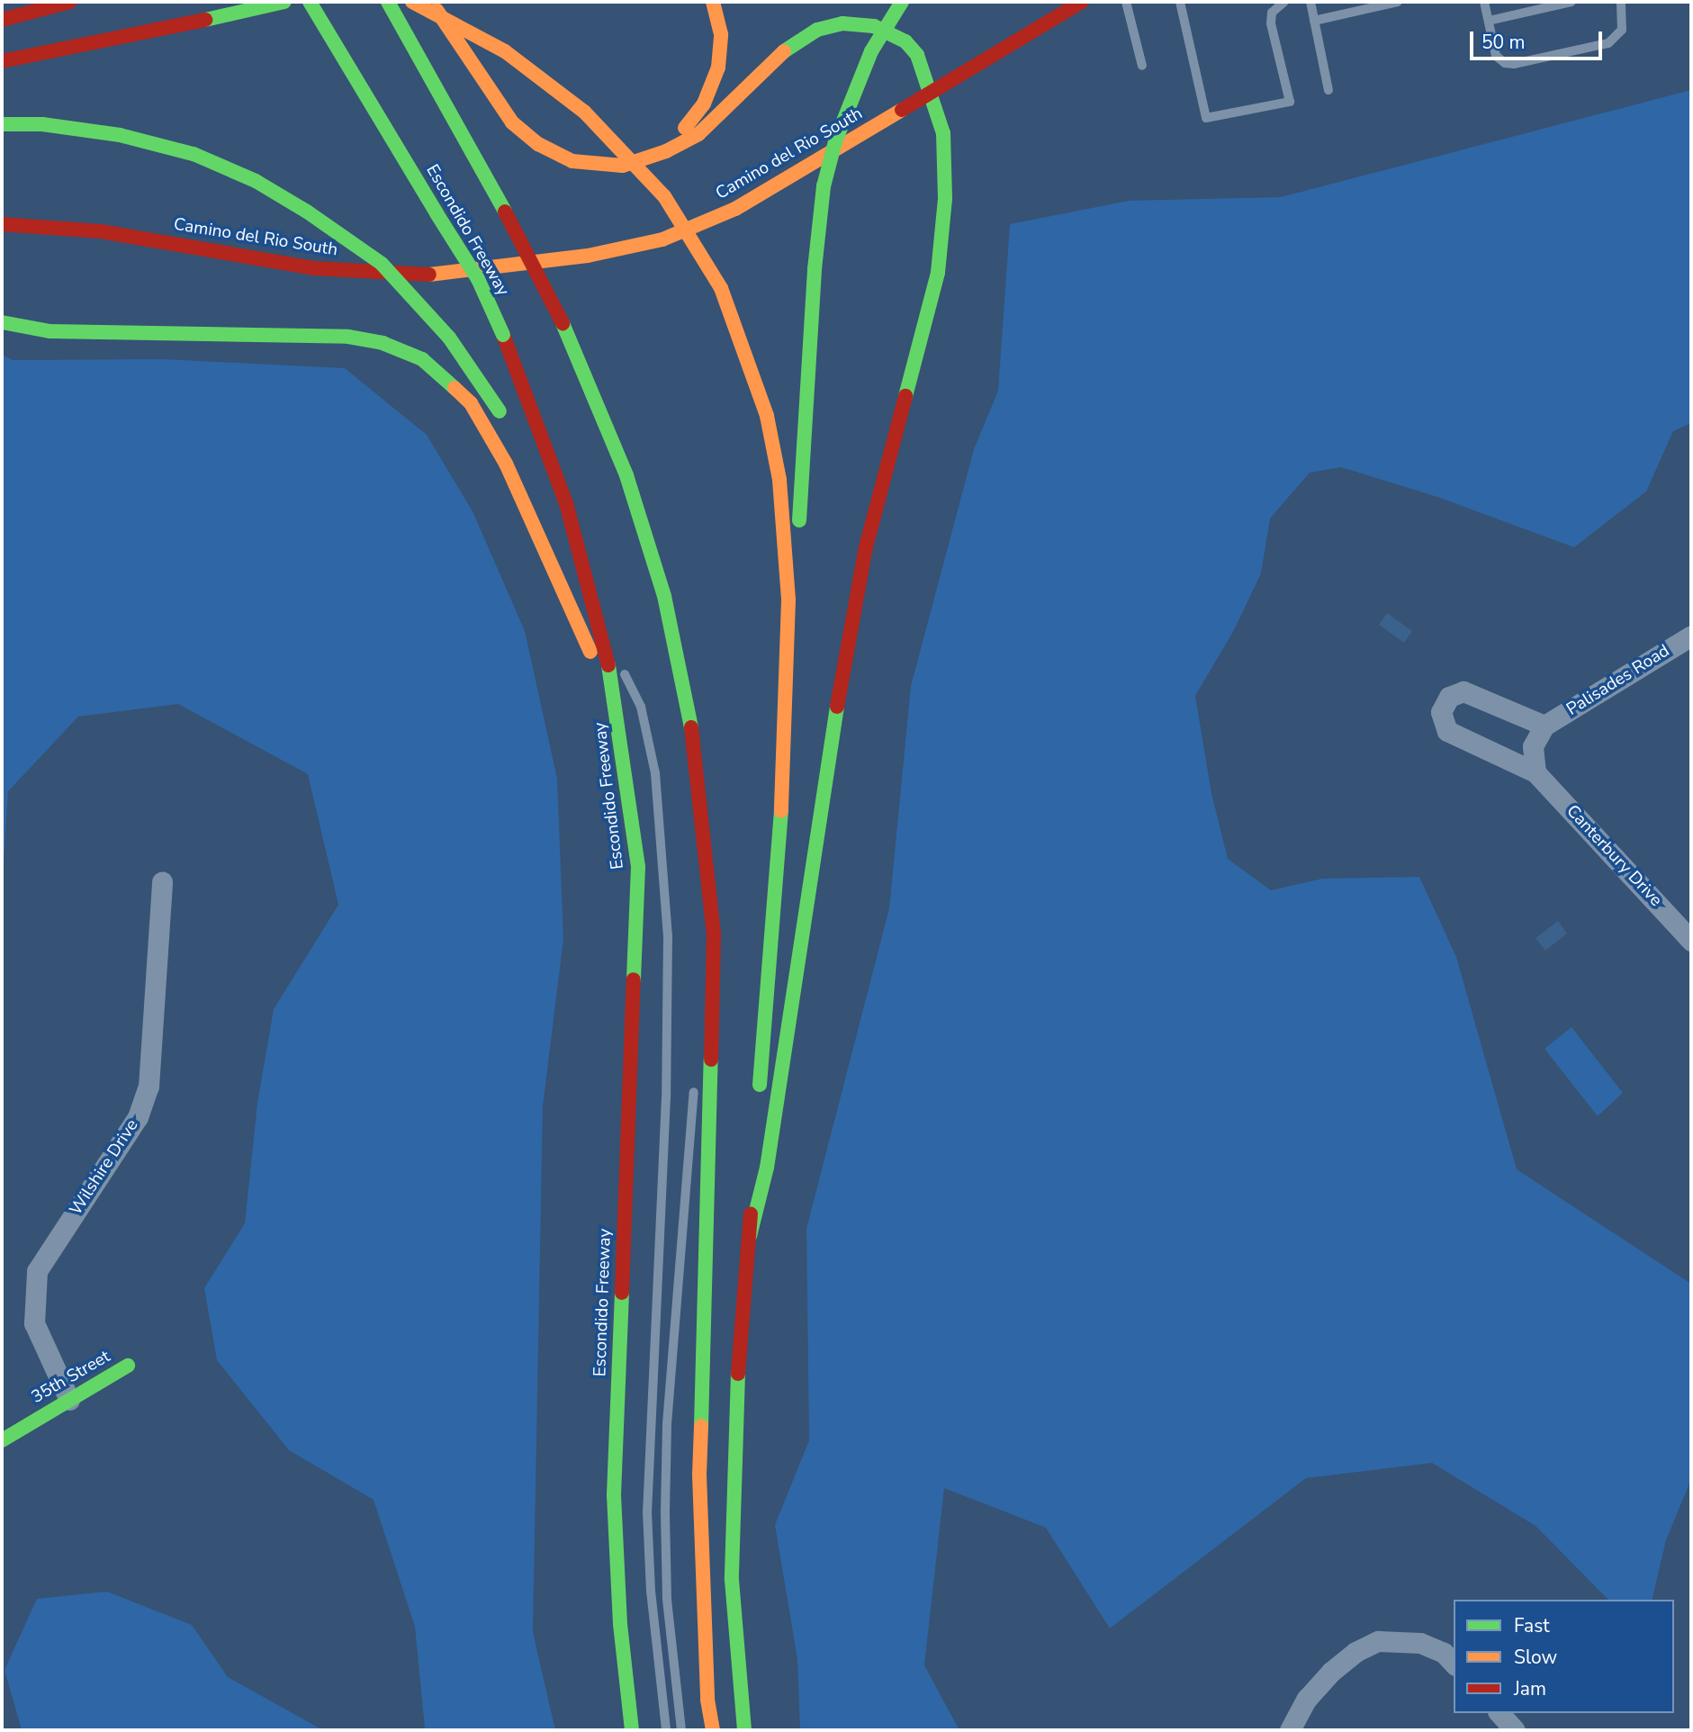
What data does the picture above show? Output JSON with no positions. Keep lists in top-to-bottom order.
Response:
{
  "streets": {
    "main road": ["Camino del Rio South", "Escondido Freeway", "35th Street"],
    "street": ["Palisades Road", "Canterbury Drive", "Wilshire Drive"]
  },
  "crossings": [
    ["Wilshire Drive", "35th Street"]
  ],
  "legend": ["Fast", "Slow", "Jam"],
  "scale_bar": "50 m"
}
